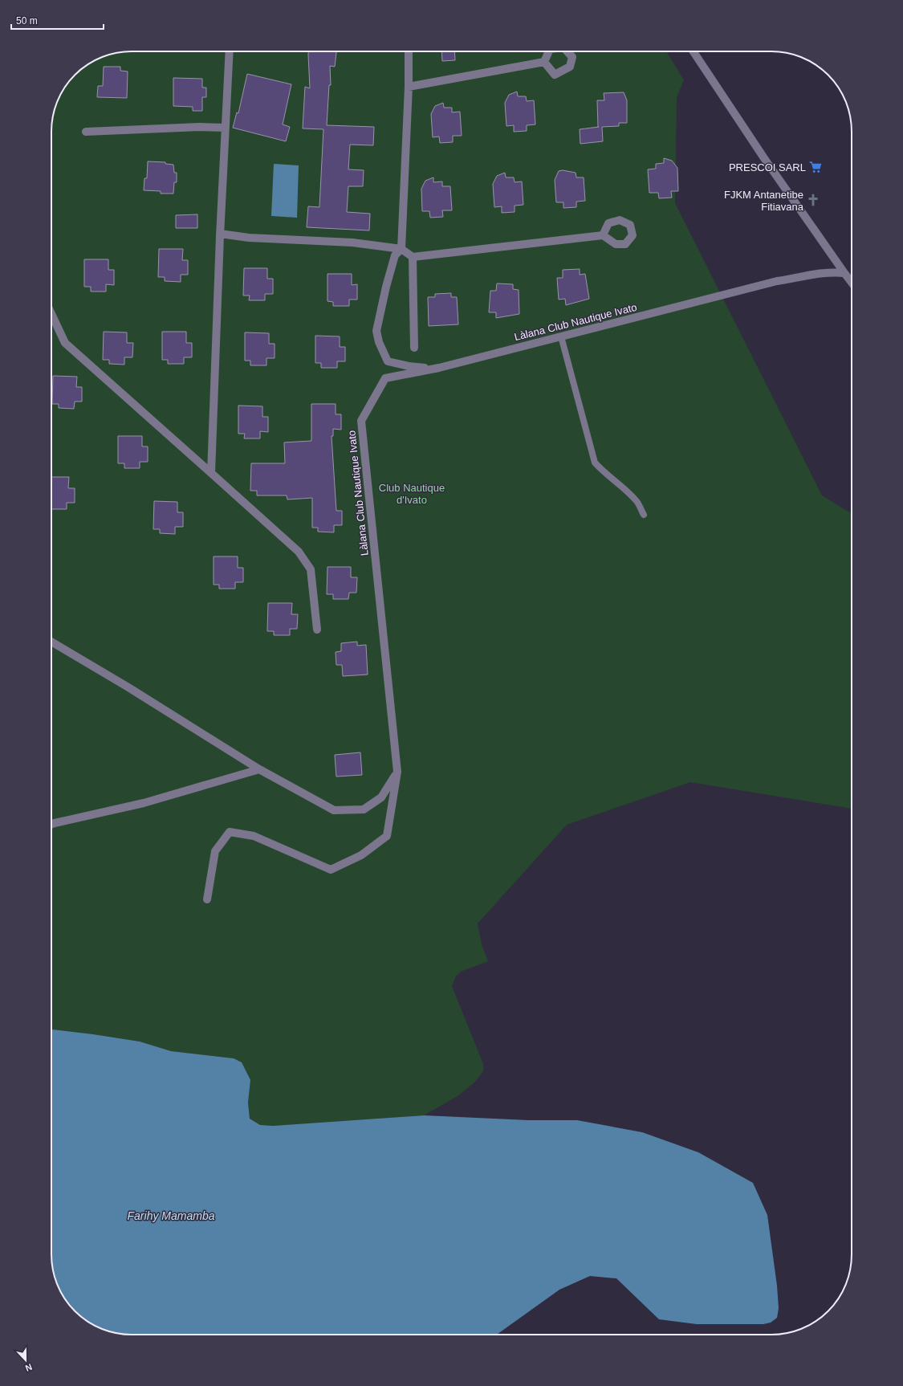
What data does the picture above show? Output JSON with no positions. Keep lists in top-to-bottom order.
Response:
{
  "streets": {
    "street": ["Làlana Club Nautique Ivato"]
  },
  "water": ["Farihy Mamamba"],
  "parks": ["Club Nautique d'Ivato"],
  "places": {
    "supermarket": ["PRESCOI SARL"],
    "church": ["FJKM Antanetibe Fitiavana"]
  },
  "scale_bar": "50 m",
  "north": "bottom"
}
